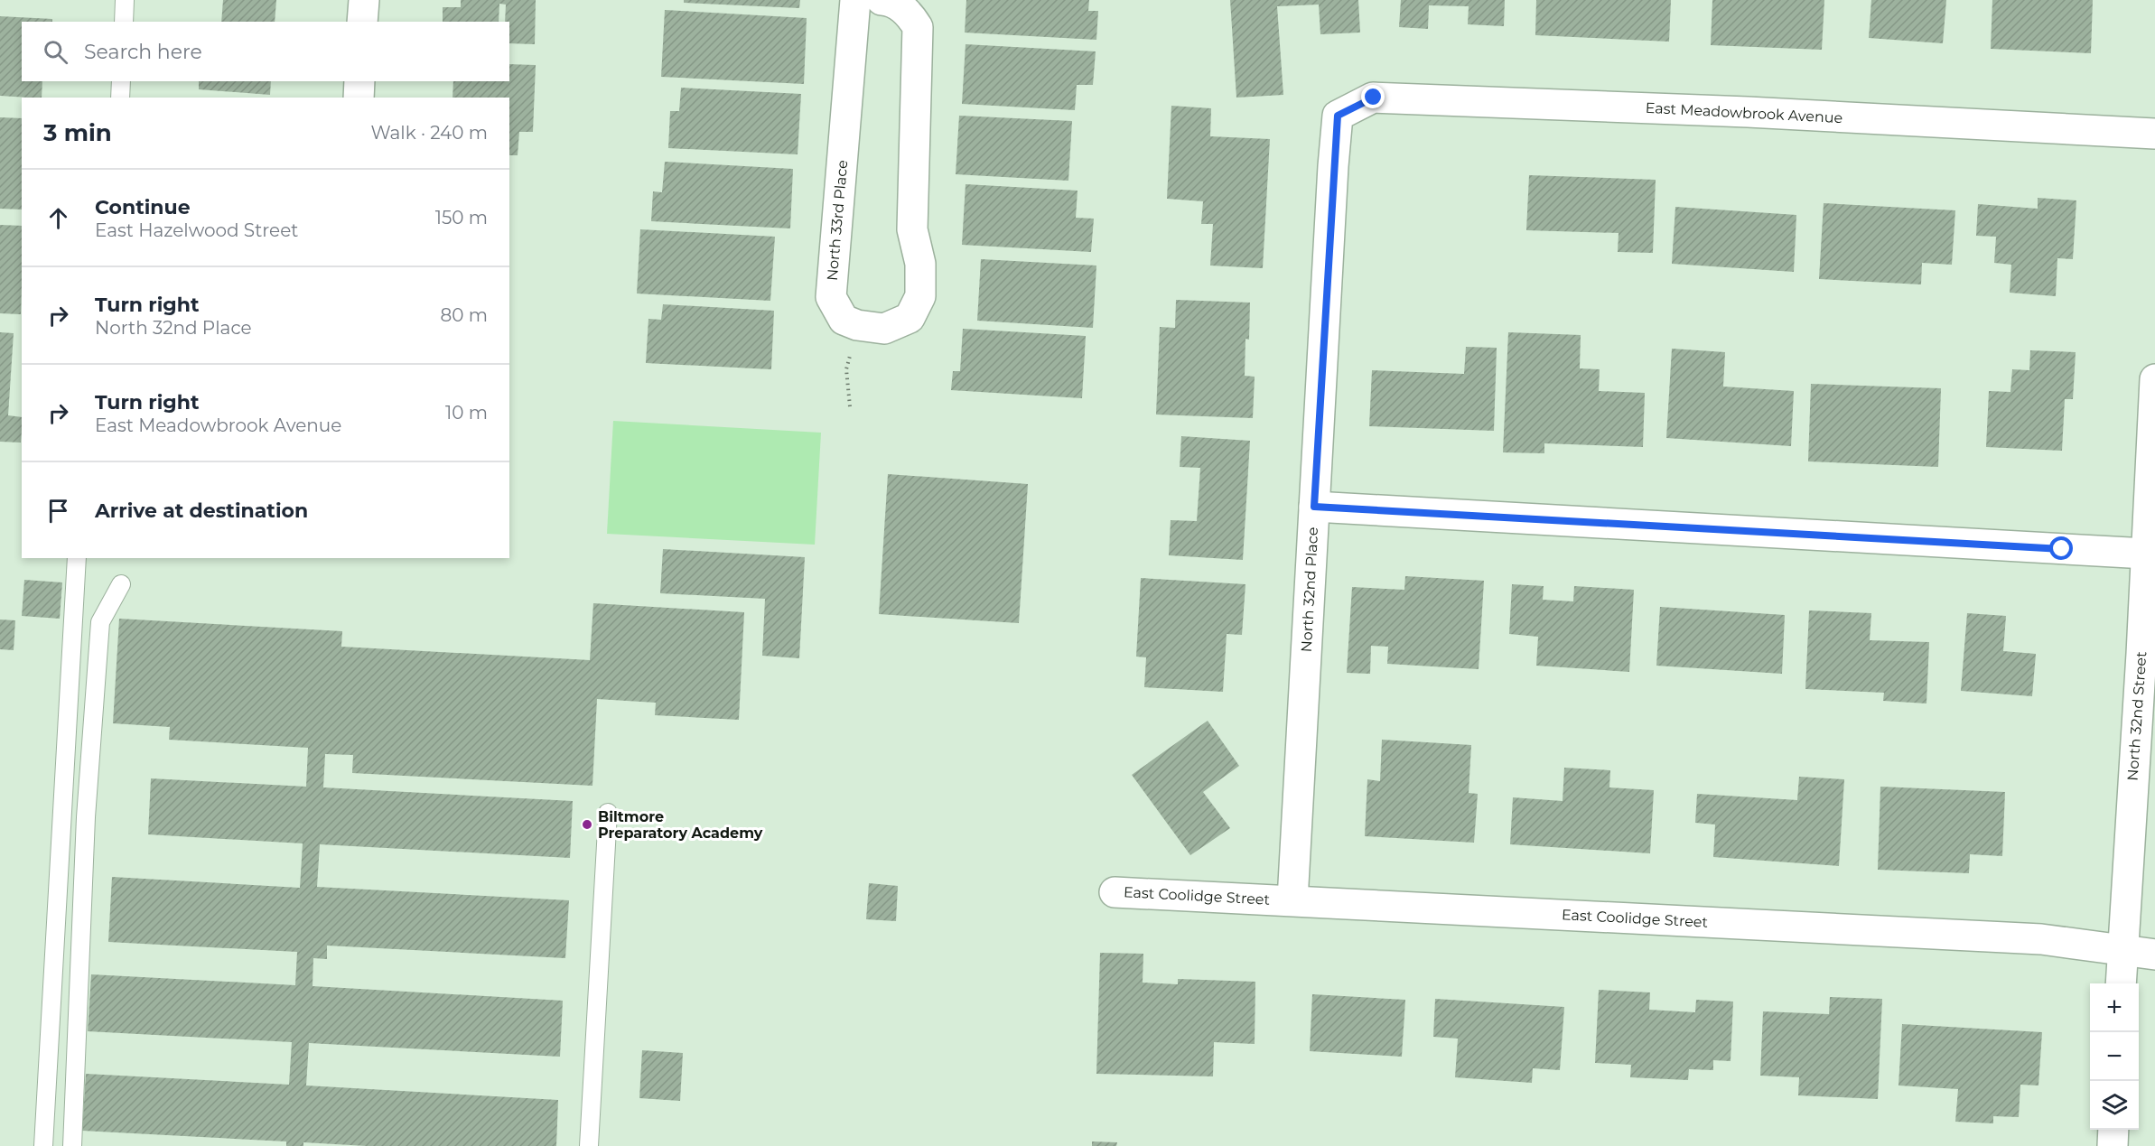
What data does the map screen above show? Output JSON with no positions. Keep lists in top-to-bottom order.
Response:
{
  "streets": {
    "street": [
      "East Meadowbrook Avenue",
      "North 33rd Place",
      "North 32nd Place",
      "North 32nd Street",
      "East Coolidge Street"
    ]
  },
  "crossings": [
    ["East Meadowbrook Avenue", "North 32nd Place"],
    ["North 32nd Place", "East Coolidge Street"],
    ["North 32nd Street", "East Coolidge Street"]
  ],
  "places": ["Biltmore Preparatory Academy"],
  "page": {
    "search": "Search here",
    "heading": ["3 min", "Walk · 240 m"],
    "list": [
      ["Continue", "East Hazelwood Street", "150 m"],
      ["Turn right", "North 32nd Place", "80 m"],
      ["Turn right", "East Meadowbrook Avenue", "10 m"],
      "Arrive at destination"
    ],
    "map_buttons": ["+", "−"]
  }
}
